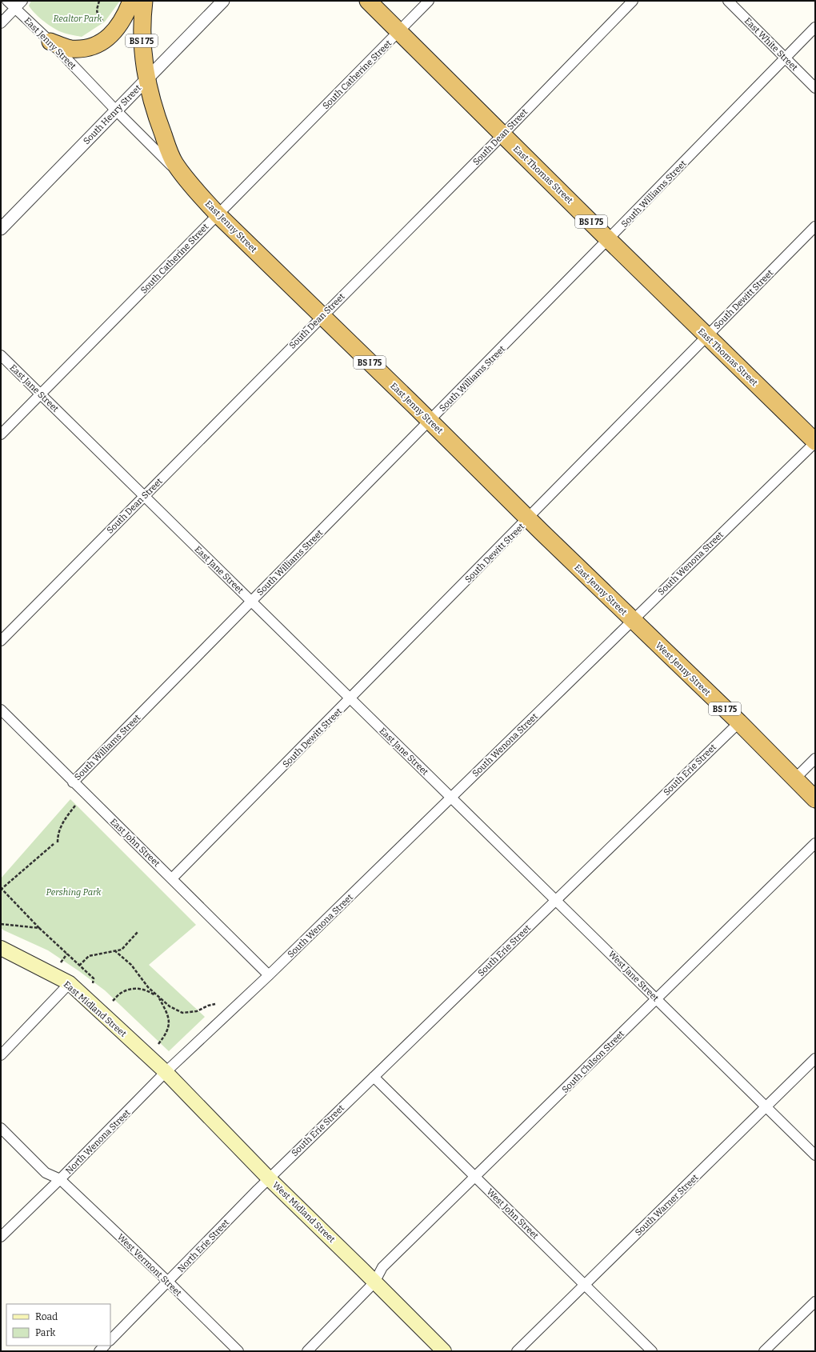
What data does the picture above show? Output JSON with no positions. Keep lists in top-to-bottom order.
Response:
{
  "streets": {
    "highway": [
      "BS I 75",
      "East Jenny Street",
      "East Thomas Street",
      "West Jenny Street"
    ],
    "main road": ["East Midland Street", "West Midland Street"],
    "street": [
      "East White Street",
      "South Catherine Street",
      "South Henry Street",
      "South Dean Street",
      "South Williams Street",
      "South Dewitt Street",
      "East Jane Street",
      "South Wenona Street",
      "South Erie Street",
      "East John Street",
      "West Jane Street",
      "South Chilson Street",
      "North Wenona Street",
      "South Warner Street",
      "West John Street",
      "North Erie Street",
      "West Vermont Street"
    ]
  },
  "crossings": [
    ["BS I 75", "East Jenny Street"],
    ["BS I 75", "South Henry Street"],
    ["East Jenny Street", "South Catherine Street"],
    ["East Jenny Street", "South Henry Street"],
    ["East Jenny Street", "South Dean Street"],
    ["East Jenny Street", "South Williams Street"],
    ["East Jenny Street", "South Dewitt Street"],
    ["East Jenny Street", "South Wenona Street"],
    ["East Jenny Street", "West Jenny Street"],
    ["East White Street", "South Williams Street"],
    ["South Catherine Street", "East Thomas Street"],
    ["South Catherine Street", "East Jane Street"],
    ["South Dean Street", "East Thomas Street"],
    ["South Dean Street", "East Jane Street"],
    ["East Thomas Street", "South Williams Street"],
    ["East Thomas Street", "South Dewitt Street"],
    ["East Thomas Street", "South Wenona Street"],
    ["South Williams Street", "East Jane Street"],
    ["South Williams Street", "East John Street"],
    ["South Dewitt Street", "East Jane Street"],
    ["South Dewitt Street", "East John Street"],
    ["East Jane Street", "South Wenona Street"],
    ["East Jane Street", "West Jane Street"],
    ["South Wenona Street", "West Jenny Street"],
    ["South Wenona Street", "East John Street"],
    ["South Wenona Street", "West Jane Street"],
    ["South Wenona Street", "North Wenona Street"],
    ["West Jenny Street", "South Erie Street"],
    ["South Erie Street", "West Jane Street"],
    ["South Erie Street", "West Midland Street"],
    ["South Erie Street", "West John Street"],
    ["South Erie Street", "North Erie Street"],
    ["West Jane Street", "South Chilson Street"],
    ["West Jane Street", "South Warner Street"],
    ["East Midland Street", "North Wenona Street"],
    ["East Midland Street", "West Midland Street"],
    ["South Chilson Street", "West Midland Street"],
    ["South Chilson Street", "West John Street"],
    ["North Wenona Street", "West Midland Street"],
    ["North Wenona Street", "West Vermont Street"],
    ["South Warner Street", "West John Street"],
    ["West Midland Street", "North Erie Street"],
    ["North Erie Street", "West Vermont Street"]
  ],
  "parks": ["Realtor Park", "Pershing Park"],
  "legend": ["Road", "Park"]
}
